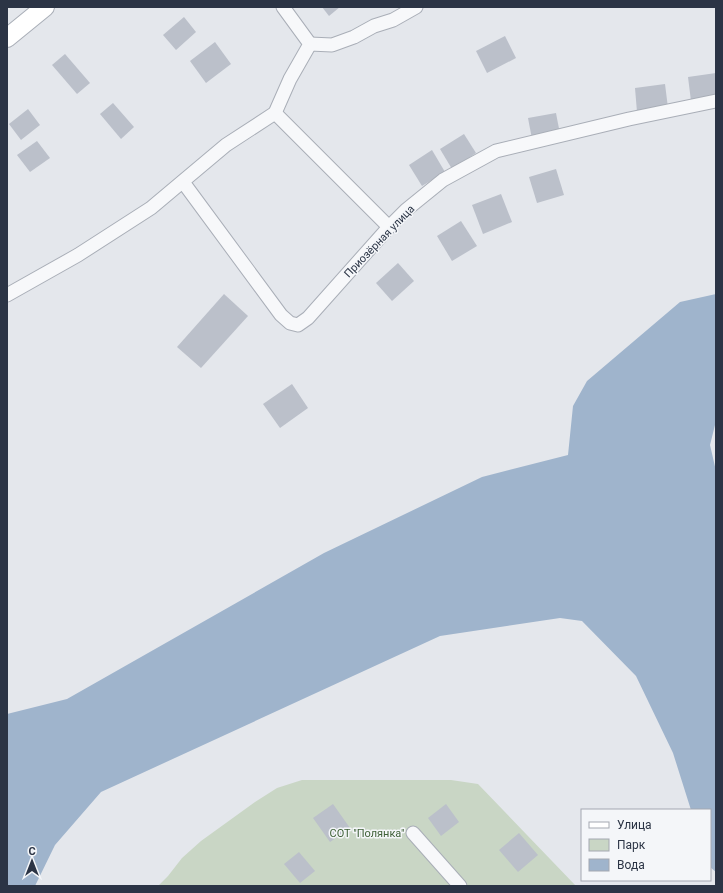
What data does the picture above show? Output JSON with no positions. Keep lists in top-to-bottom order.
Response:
{
  "streets": {
    "street": ["Приозёрная улица"]
  },
  "parks": ["СОТ \"Полянка\""],
  "legend": ["Улица", "Парк", "Вода"],
  "north": "top"
}
